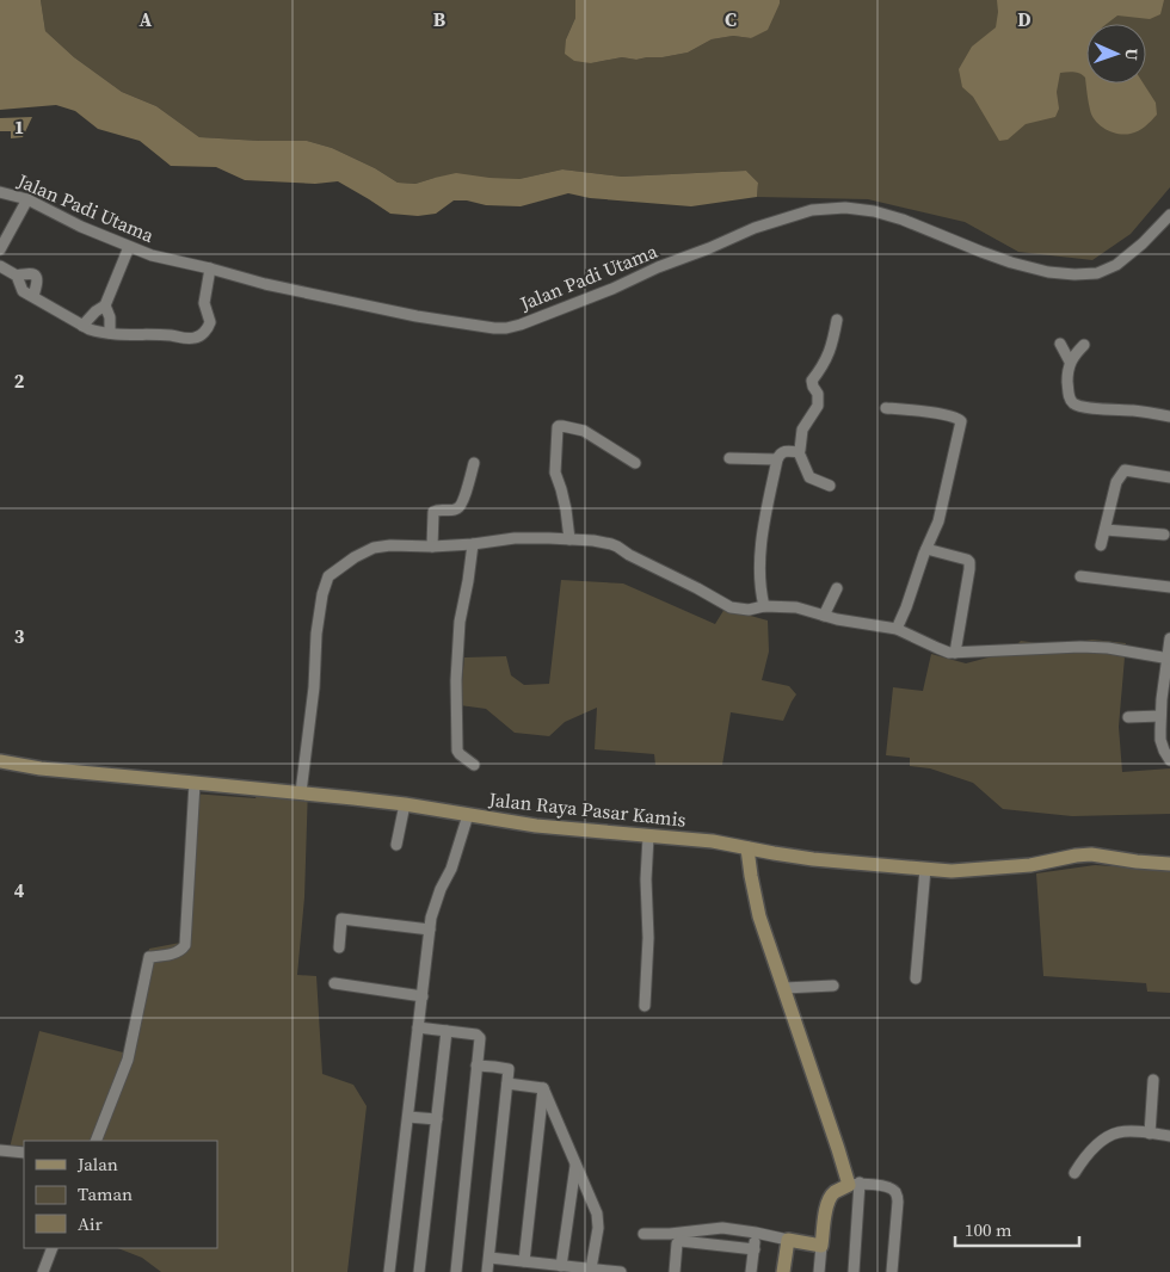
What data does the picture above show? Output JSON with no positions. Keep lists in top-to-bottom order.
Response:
{
  "streets": {
    "main road": ["Jalan Raya Pasar Kamis"],
    "street": ["Jalan Padi Utama"]
  },
  "legend": ["Jalan", "Taman", "Air"],
  "scale_bar": "100 m",
  "north": "right",
  "grid": {
    "columns": [
      "A",
      "B",
      "C",
      "D"
    ],
    "rows": [
      "1",
      "2",
      "3",
      "4"
    ]
  }
}
